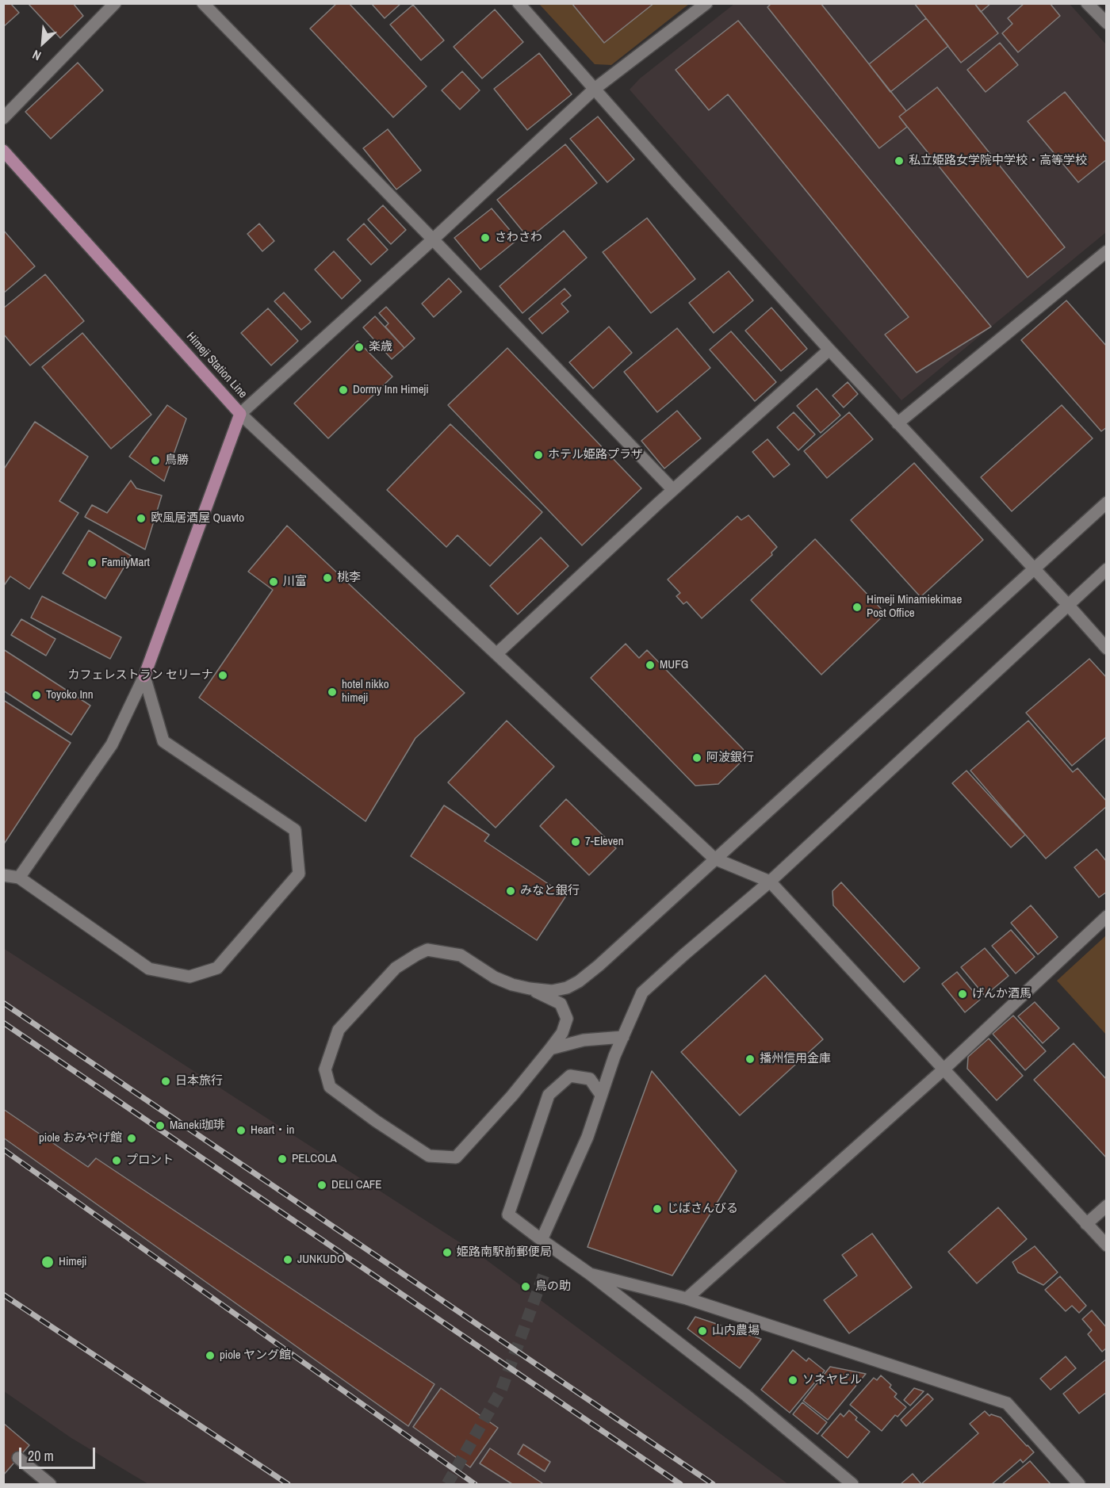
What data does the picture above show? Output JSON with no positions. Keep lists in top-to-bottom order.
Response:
{
  "streets": {
    "main road": ["Himeji Station Line"]
  },
  "places": [
    "私立姫路女学院中学校・高等学校",
    "さわさわ",
    "楽歳",
    "Dormy Inn Himeji",
    "ホテル姫路プラザ",
    "鳥勝",
    "欧風居酒屋 Quavto",
    "FamilyMart",
    "桃李",
    "川富",
    "Himeji Minamiekimae Post Office",
    "MUFG",
    "カフェレストラン セリーナ",
    "hotel nikko himeji",
    "Toyoko Inn",
    "阿波銀行",
    "7-Eleven",
    "みなと銀行",
    "げんか酒馬",
    "播州信用金庫",
    "日本旅行",
    "Maneki珈琲",
    "Heart・in",
    "piole おみやげ館",
    "PELCOLA",
    "プロント",
    "DELI CAFE",
    "じばさんびる",
    "姫路南駅前郵便局",
    "JUNKUDO",
    "Himeji",
    "鳥の助",
    "山内農場",
    "piole ヤング館",
    "ソネヤビル"
  ],
  "scale_bar": "20 m",
  "north": "bottom left"
}
